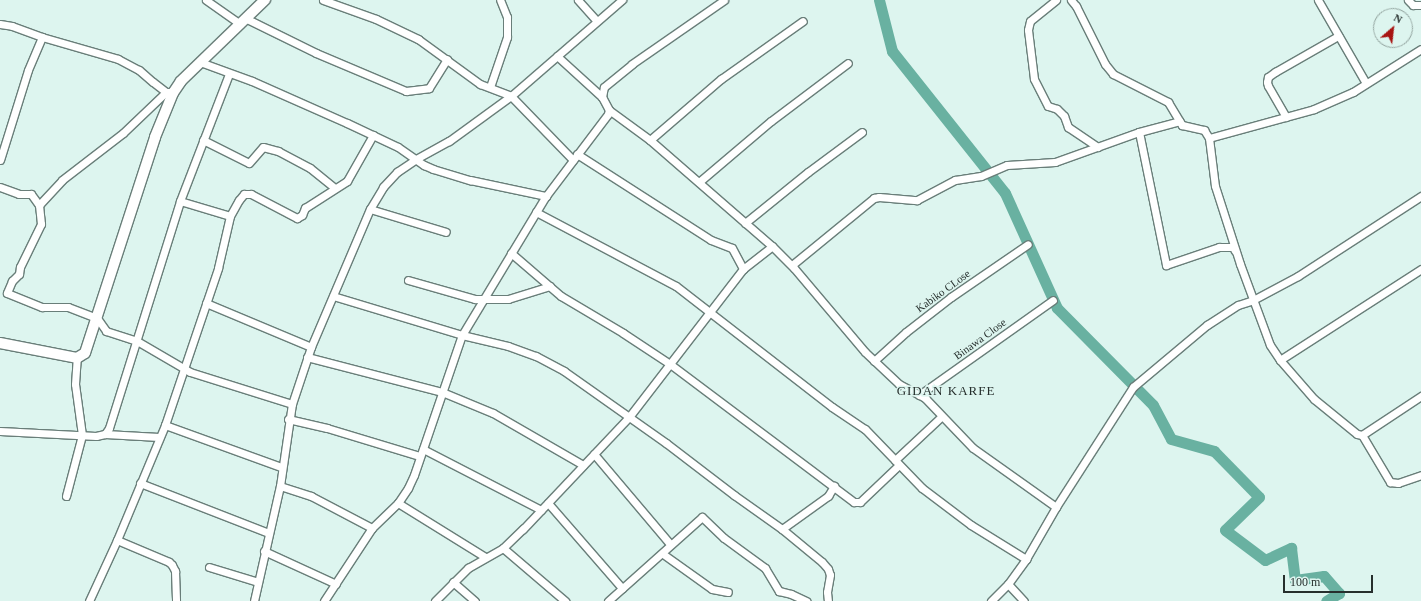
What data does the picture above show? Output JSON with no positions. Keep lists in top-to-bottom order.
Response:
{
  "streets": {
    "street": ["Kabiko CLose", "Binawa Close"]
  },
  "districts": ["GIDAN KARFE"],
  "scale_bar": "100 m",
  "north": "top right"
}
